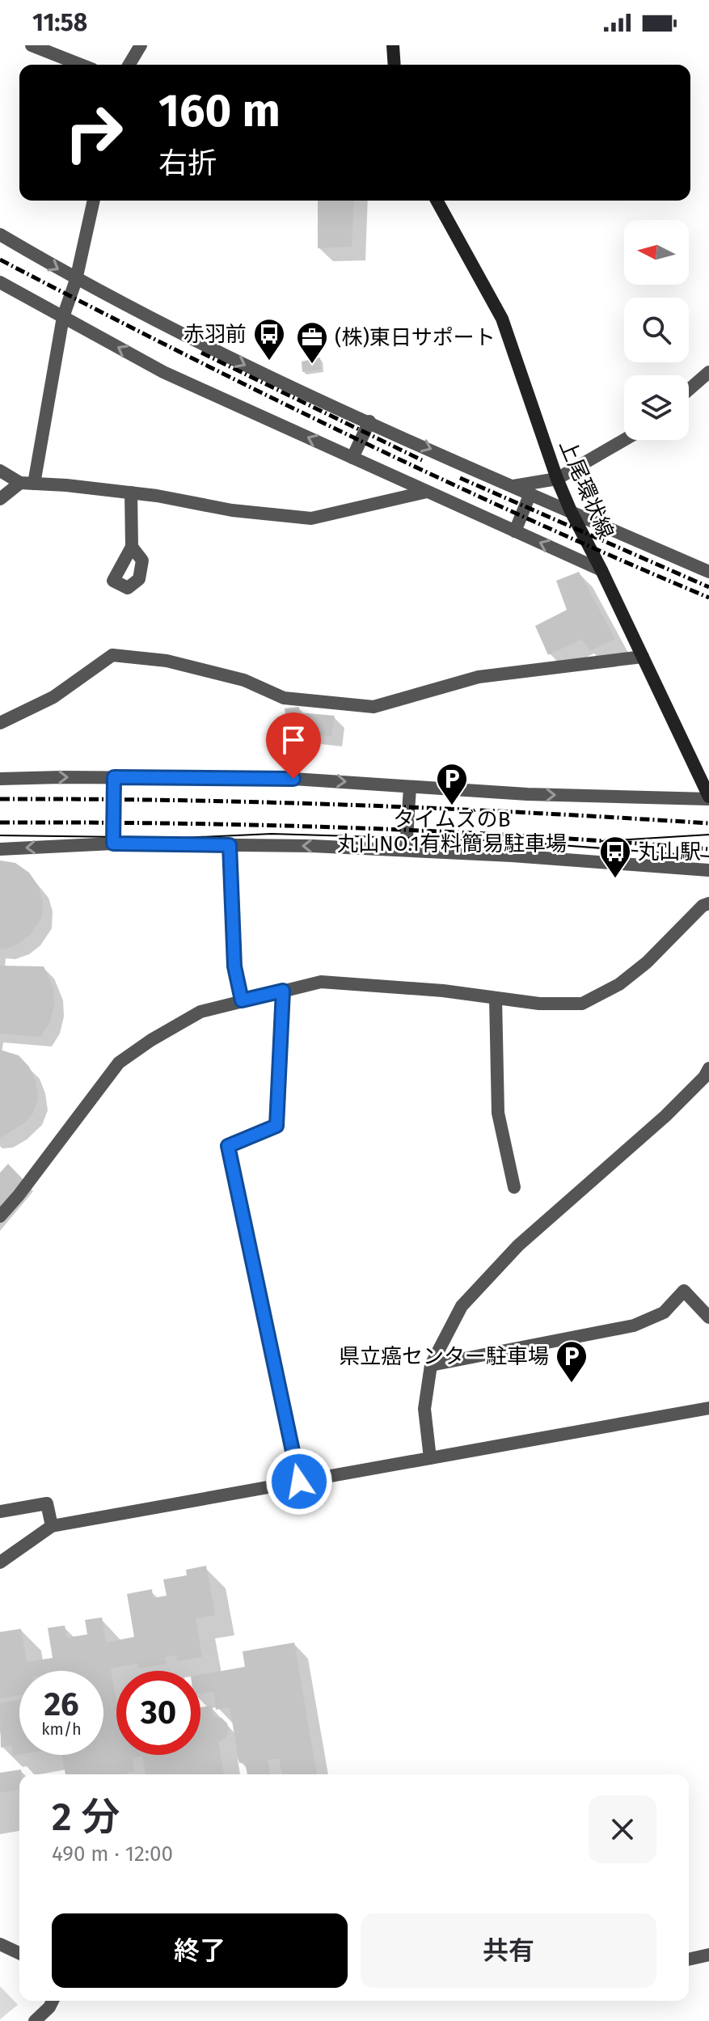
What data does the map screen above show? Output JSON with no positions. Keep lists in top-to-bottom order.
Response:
{
  "streets": {
    "main road": ["上尾環状線"]
  },
  "places": {
    "bus stop": ["赤羽前", "丸山駅"],
    "office": ["(株)東日サポート"],
    "parking": ["タイムズのB 丸山NO.1有料簡易駐車場", "県立癌センター駐車場"]
  },
  "north": "left",
  "page": {
    "status": "11:58",
    "turn": ["160 m", "右折"],
    "speed": "26 km/h",
    "limit": "30",
    "heading": ["2 分", "490 m · 12:00"],
    "buttons": ["終了", "共有"]
  }
}
